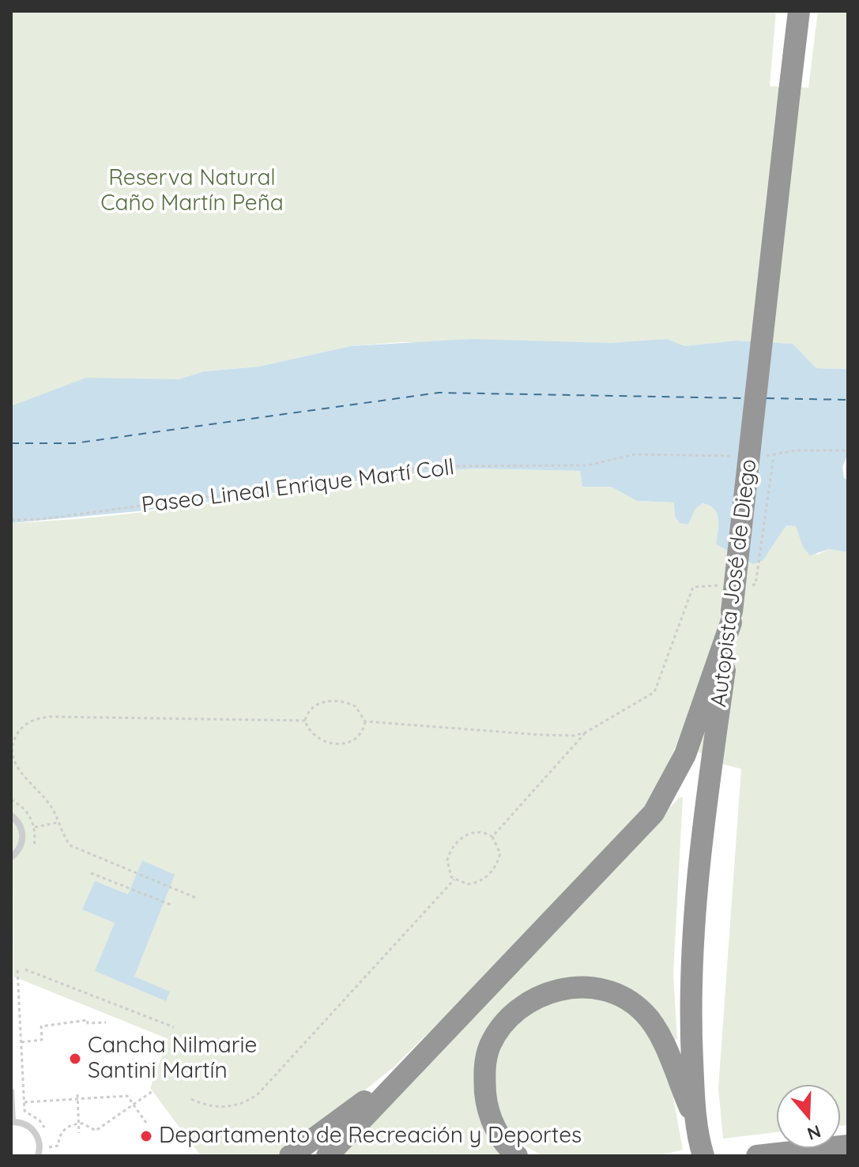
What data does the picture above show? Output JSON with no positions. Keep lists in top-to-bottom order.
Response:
{
  "streets": {
    "highway": ["Autopista José de Diego"],
    "path": ["Paseo Lineal Enrique Martí Coll"]
  },
  "parks": ["Reserva Natural Caño Martín Peña"],
  "places": ["Cancha Nilmarie Santini Martín", "Departamento de Recreación y Deportes"],
  "north": "bottom"
}
